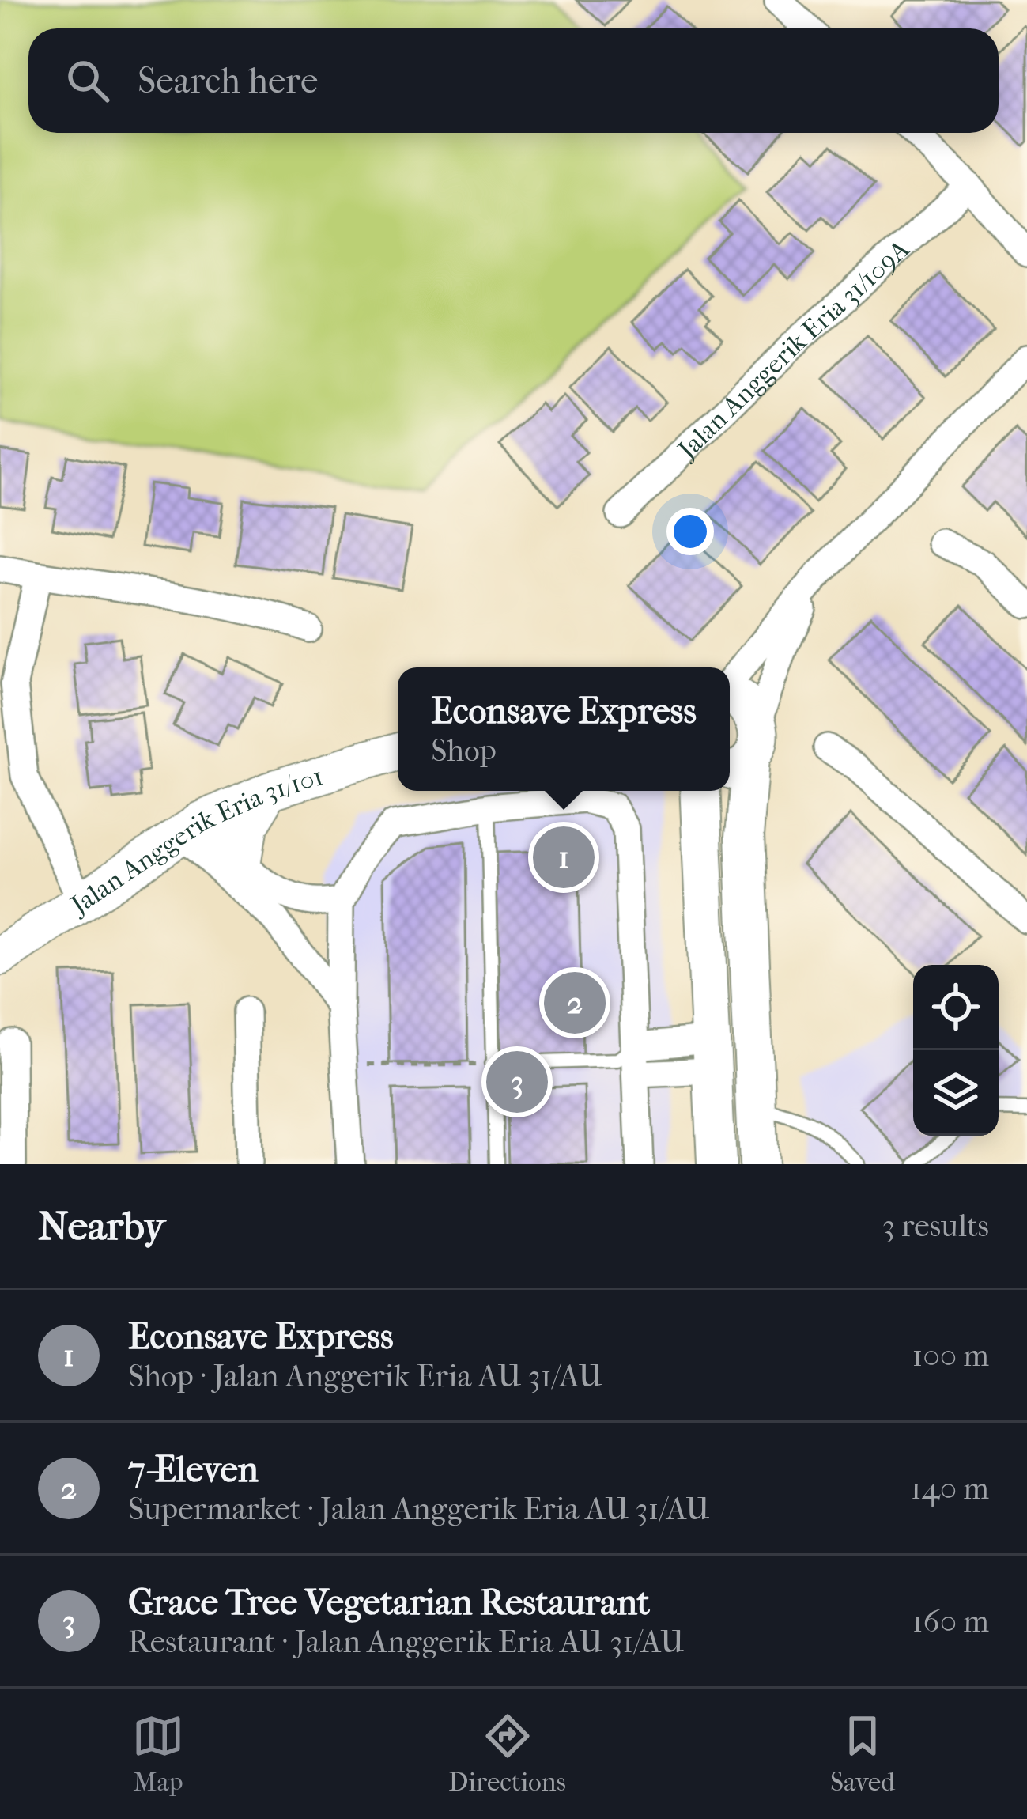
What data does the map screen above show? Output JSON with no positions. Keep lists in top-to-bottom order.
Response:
{
  "streets": {
    "street": ["Jalan Anggerik Eria 31/109A", "Jalan Anggerik Eria 31/101"]
  },
  "page": {
    "search": "Search here",
    "popup": ["Econsave Express", "Shop"],
    "pins": ["1", "2", "3"],
    "heading": ["Nearby", "3 results"],
    "list": [
      {
        "mark": "1",
        "name": "Econsave Express",
        "note": "Shop · Jalan Anggerik Eria AU 31/AU",
        "value": "100 m"
      },
      {
        "mark": "2",
        "name": "7-Eleven",
        "note": "Supermarket · Jalan Anggerik Eria AU 31/AU",
        "value": "140 m"
      },
      {
        "mark": "3",
        "name": "Grace Tree Vegetarian Restaurant",
        "note": "Restaurant · Jalan Anggerik Eria AU 31/AU",
        "value": "160 m"
      }
    ],
    "nav": ["Map", "Directions", "Saved"]
  }
}
